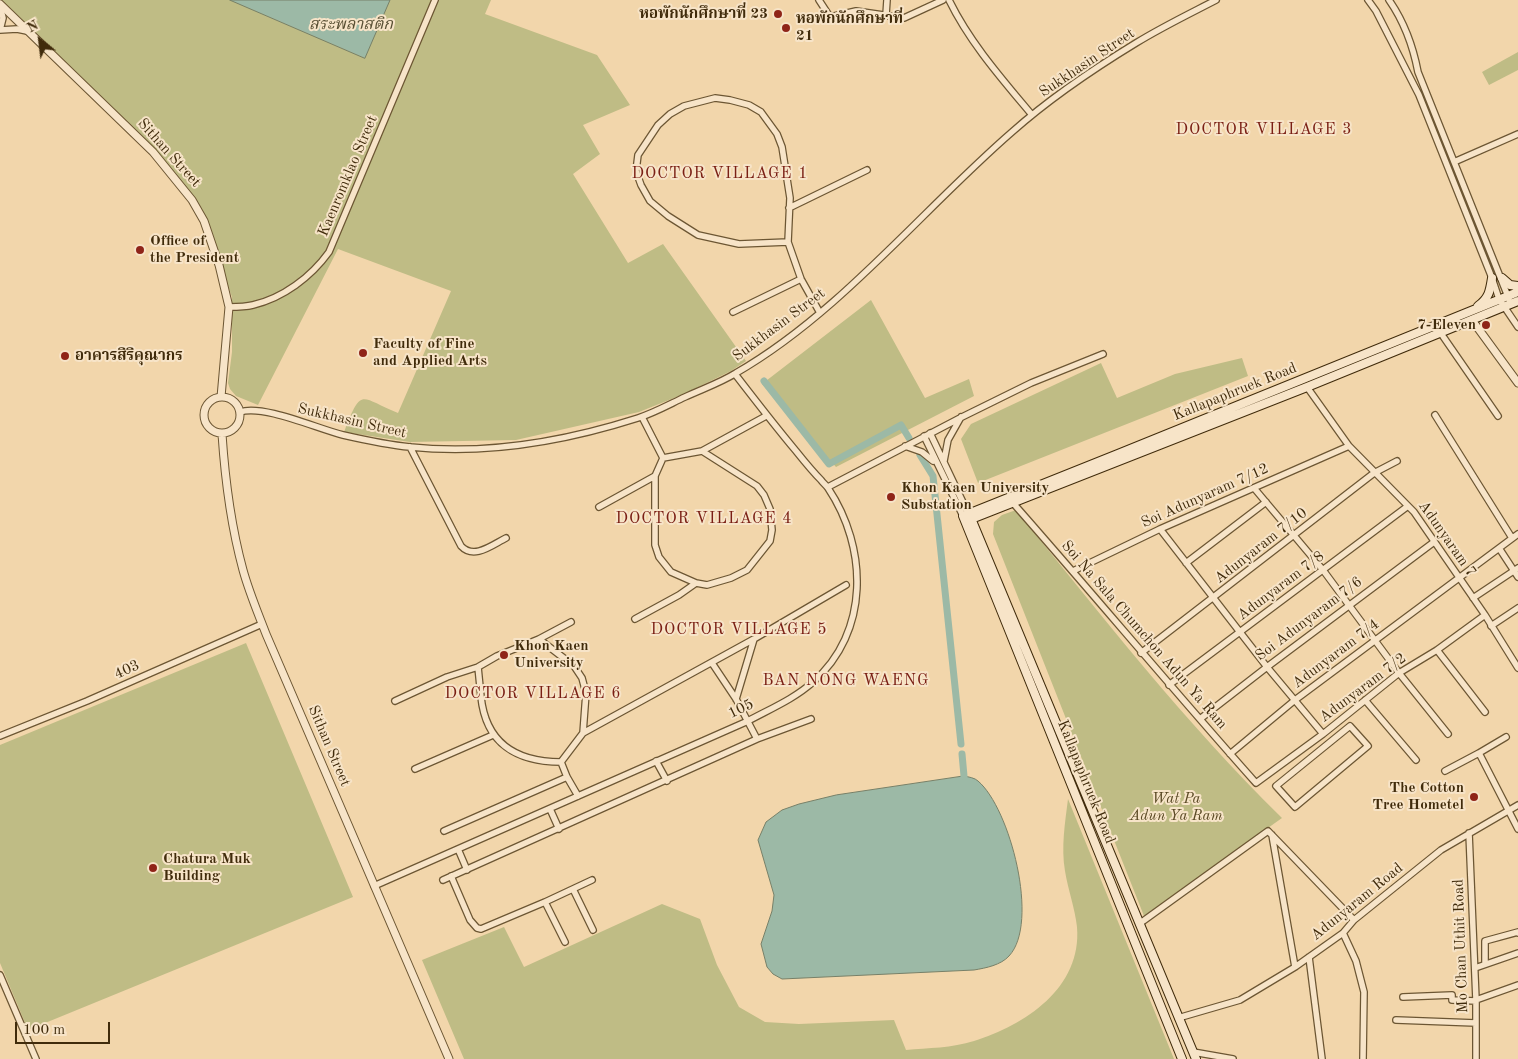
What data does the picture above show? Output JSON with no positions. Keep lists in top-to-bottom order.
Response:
{
  "streets": {
    "main road": ["Kallapaphruek Road"],
    "street": [
      "Sukkhasin Street",
      "Sithan Street",
      "Kaenromklao Street",
      "Soi Adunyaram 7/12",
      "Adunyaram 7",
      "Adunyaram 7/10",
      "Adunyaram 7/8",
      "Soi Adunyaram 7/6",
      "Soi Na Sala Chumchon Adun Ya Ram",
      "Adunyaram 7/4",
      "403",
      "Adunyaram 7/2",
      "105",
      "Adunyaram Road",
      "Mo Chan Uthit Road"
    ]
  },
  "crossings": [
    ["Sukkhasin Street", "Sithan Street"],
    ["Sukkhasin Street", "105"],
    ["Sithan Street", "Kaenromklao Street"],
    ["Sithan Street", "403"],
    ["Sithan Street", "105"],
    ["Kallapaphruek Road", "Adunyaram 7"],
    ["Kallapaphruek Road", "Soi Na Sala Chumchon Adun Ya Ram"],
    ["Kallapaphruek Road", "Adunyaram Road"],
    ["Soi Adunyaram 7/12", "Adunyaram 7"],
    ["Soi Adunyaram 7/12", "Soi Na Sala Chumchon Adun Ya Ram"],
    ["Adunyaram 7", "Adunyaram 7/10"],
    ["Adunyaram 7", "Adunyaram 7/8"],
    ["Adunyaram 7", "Soi Adunyaram 7/6"],
    ["Adunyaram 7", "Adunyaram 7/4"],
    ["Adunyaram 7", "Adunyaram 7/2"],
    ["Adunyaram 7/10", "Soi Na Sala Chumchon Adun Ya Ram"],
    ["Adunyaram 7/8", "Soi Na Sala Chumchon Adun Ya Ram"],
    ["Soi Adunyaram 7/6", "Soi Na Sala Chumchon Adun Ya Ram"],
    ["Soi Na Sala Chumchon Adun Ya Ram", "Adunyaram 7/4"],
    ["Soi Na Sala Chumchon Adun Ya Ram", "Adunyaram 7/2"],
    ["Adunyaram Road", "Mo Chan Uthit Road"]
  ],
  "districts": [
    "DOCTOR VILLAGE 3",
    "DOCTOR VILLAGE 1",
    "DOCTOR VILLAGE 4",
    "DOCTOR VILLAGE 5",
    "BAN NONG WAENG",
    "DOCTOR VILLAGE 6"
  ],
  "water": ["สระพลาสติก"],
  "parks": ["Wat Pa Adun Ya Ram"],
  "places": [
    "หอพักนักศึกษาที่ 23",
    "หอพักนักศึกษาที่ 21",
    "Office of the President",
    "7-Eleven",
    "Faculty of Fine and Applied Arts",
    "อาคารสิริคุณากร",
    "Khon Kaen University Substation",
    "Khon Kaen University",
    "The Cotton Tree Hometel",
    "Chatura Muk Building"
  ],
  "scale_bar": "100 m",
  "north": "top left"
}
